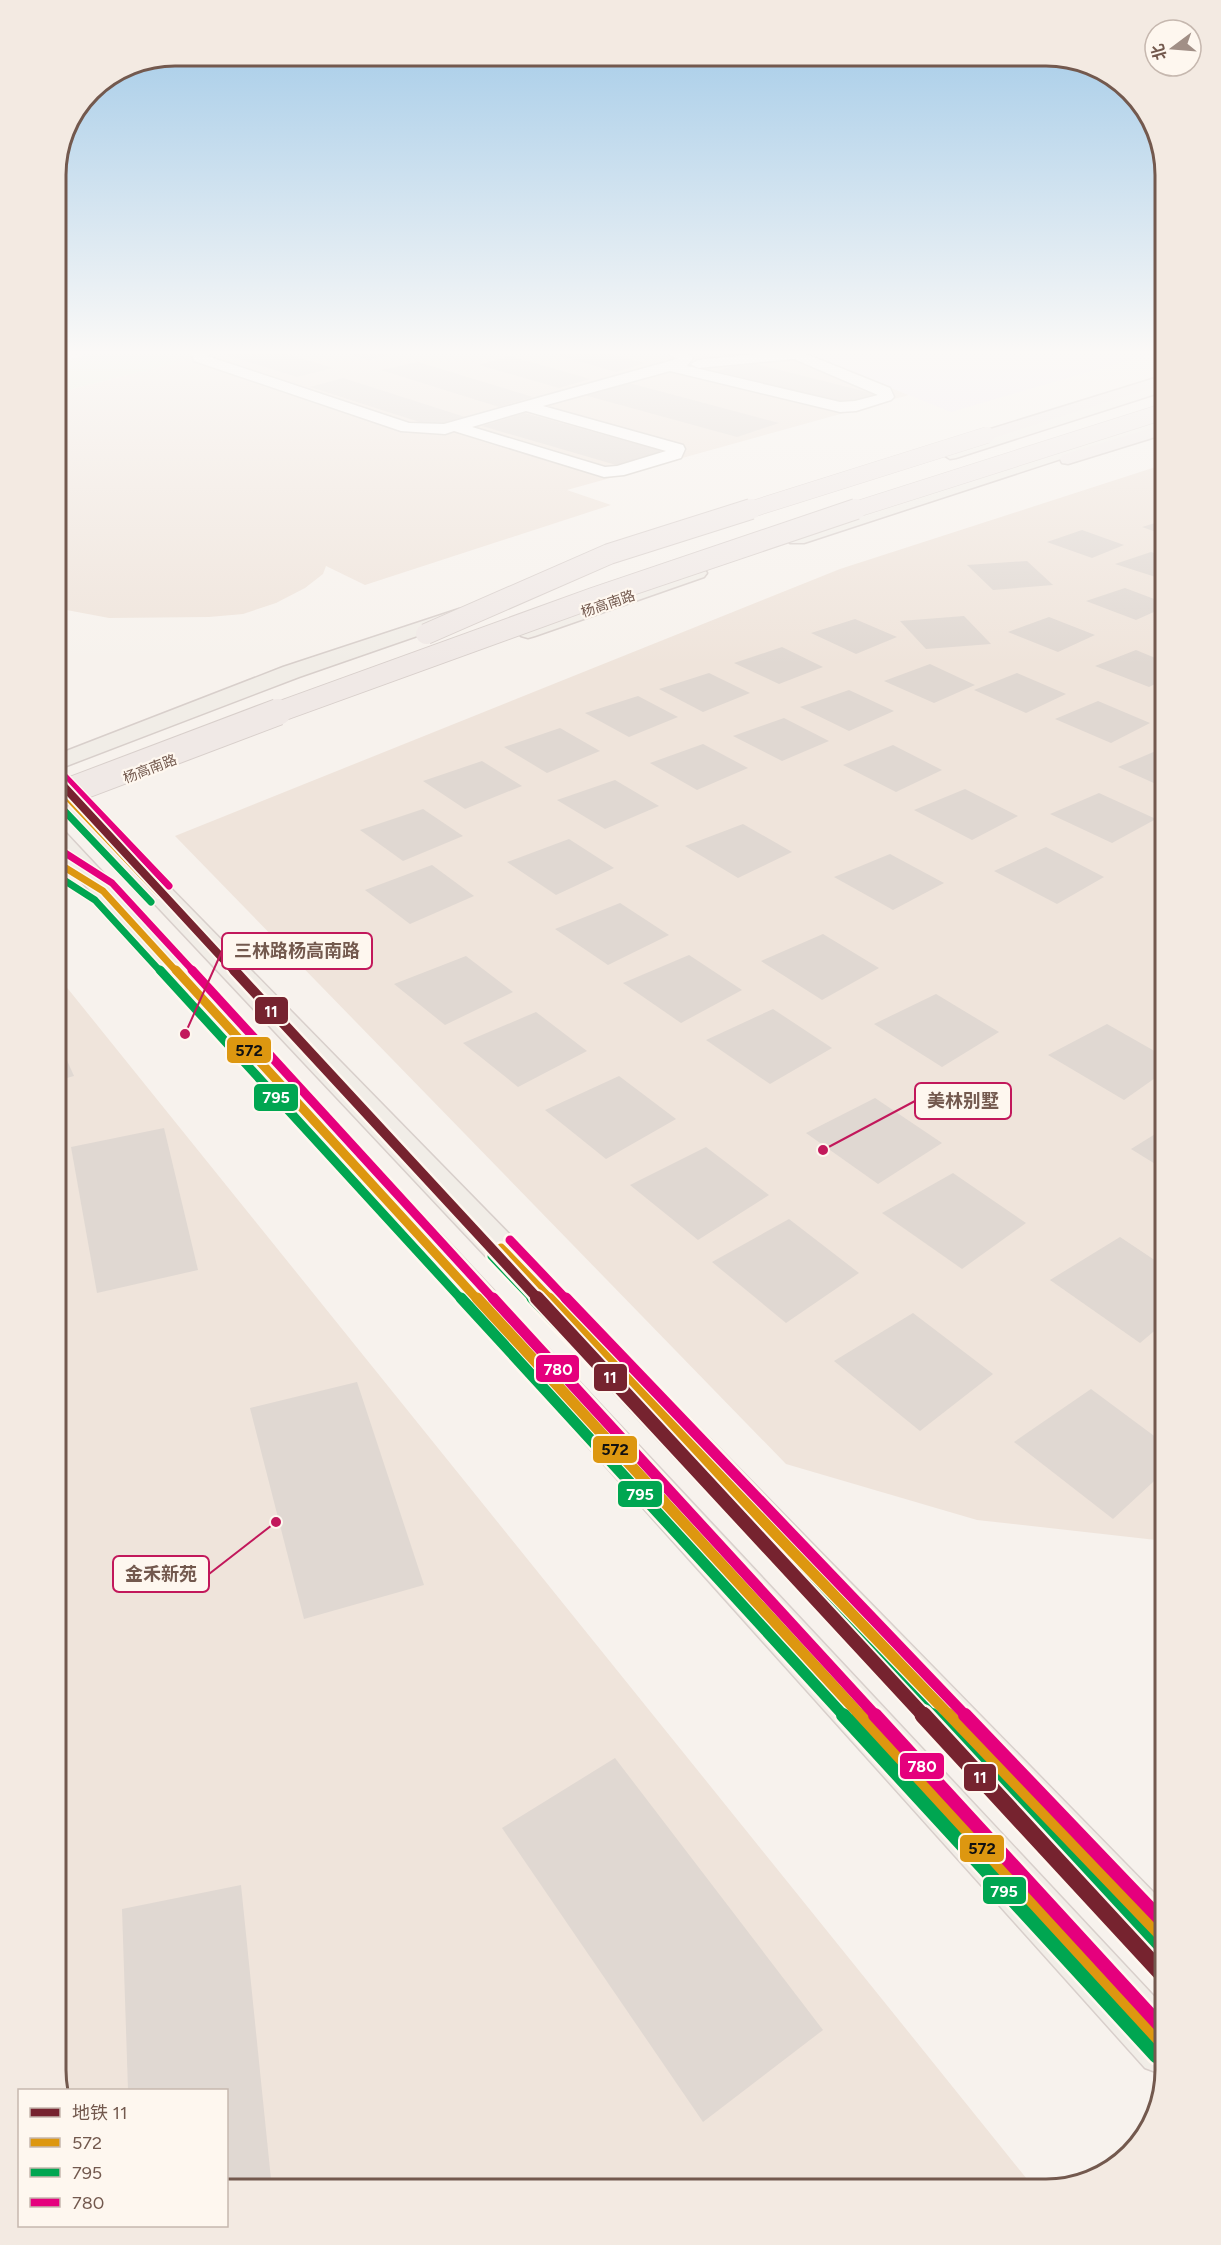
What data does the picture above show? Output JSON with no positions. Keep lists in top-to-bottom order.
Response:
{
  "streets": {
    "highway": ["杨高南路"]
  },
  "places": ["三林路杨高南路", "美林别墅", "金禾新苑"],
  "lines": [
    "transit line 780",
    "metro line 11",
    "transit line 572",
    "transit line 795"
  ],
  "legend": [
    "地铁 11",
    "572",
    "795",
    "780"
  ],
  "north": "left"
}
